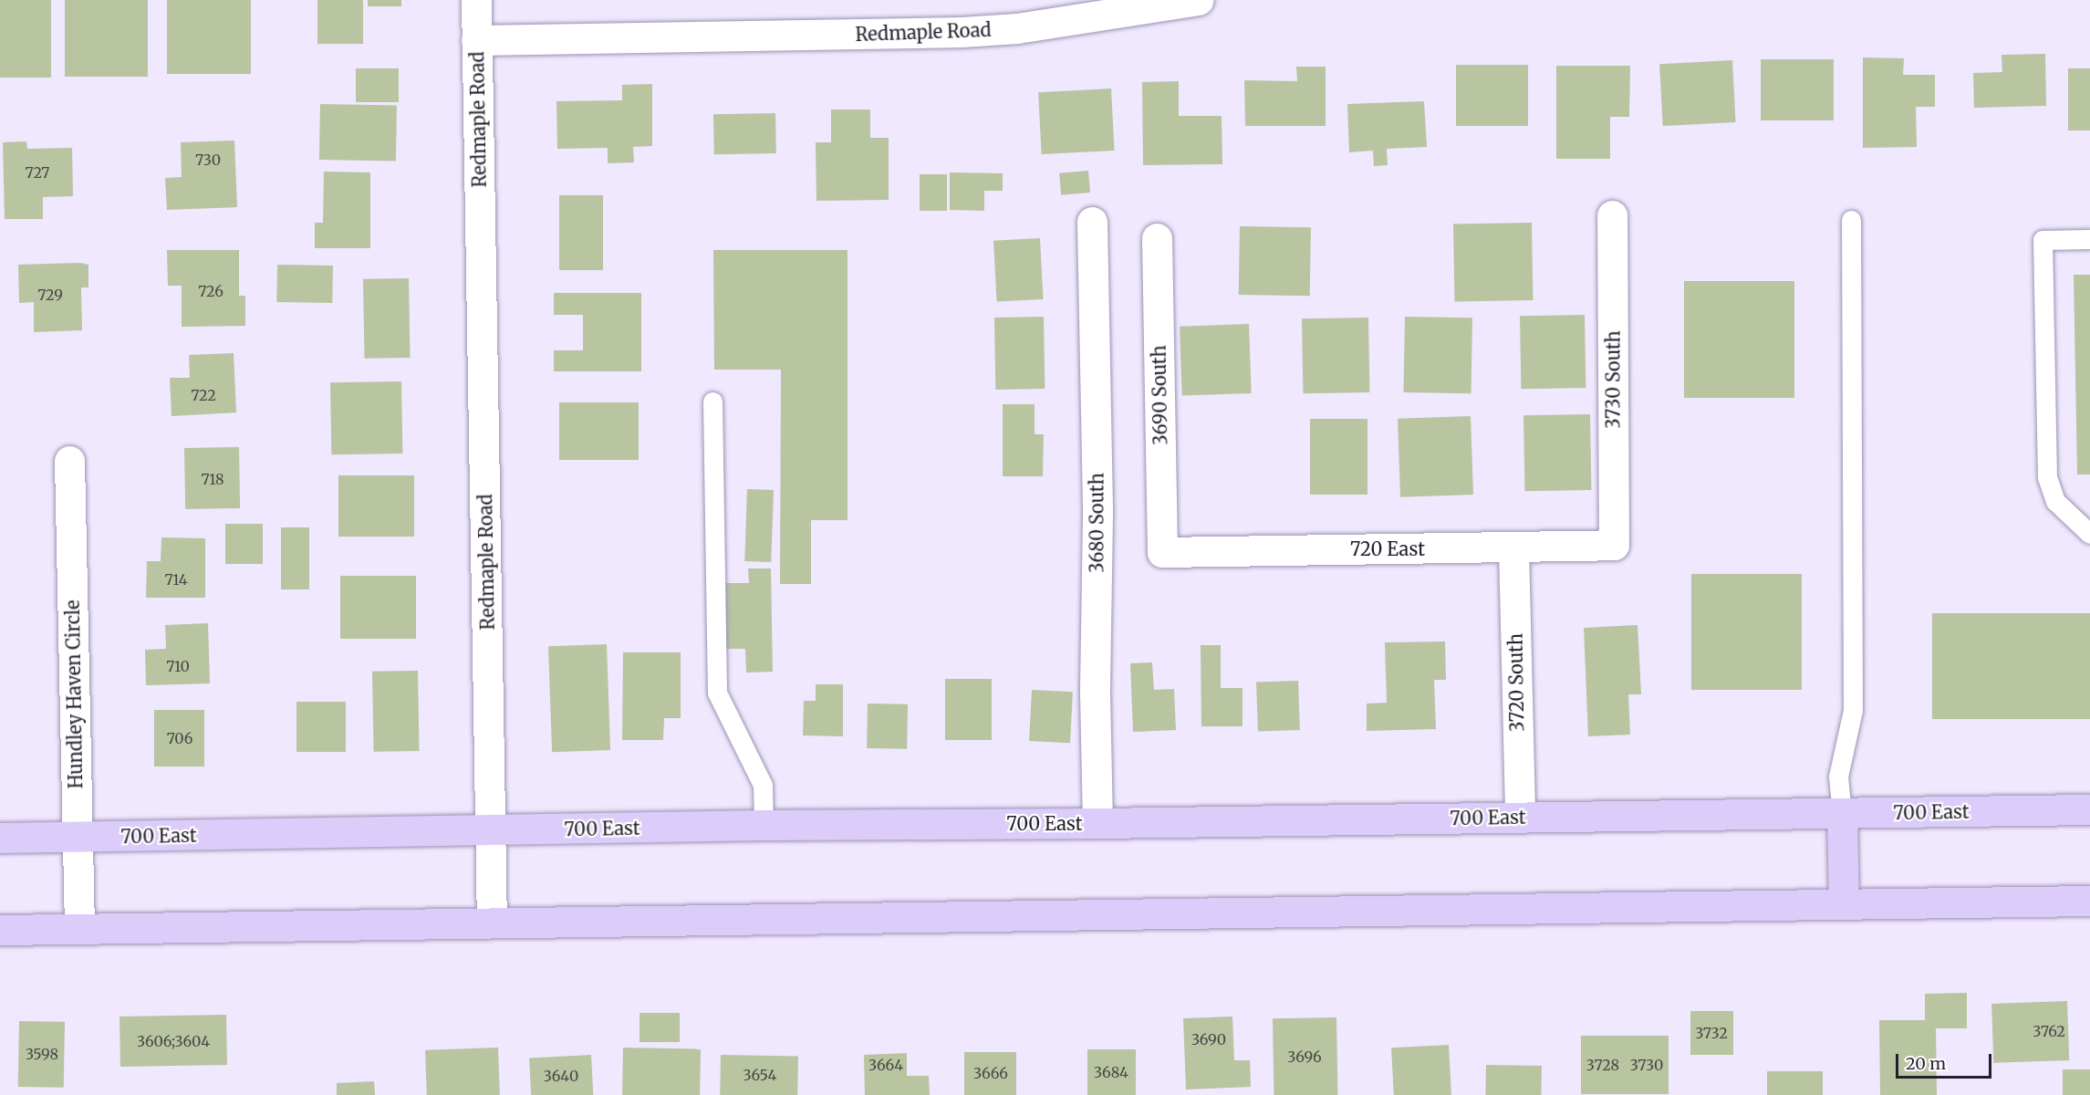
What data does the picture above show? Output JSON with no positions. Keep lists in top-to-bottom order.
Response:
{
  "streets": {
    "main road": ["700 East"],
    "street": [
      "Redmaple Road",
      "3730 South",
      "3690 South",
      "3680 South",
      "720 East",
      "3720 South",
      "Hundley Haven Circle"
    ]
  },
  "crossings": [
    ["Redmaple Road", "700 East"],
    ["3730 South", "720 East"],
    ["3690 South", "720 East"],
    ["3680 South", "700 East"],
    ["720 East", "3720 South"],
    ["3720 South", "700 East"],
    ["Hundley Haven Circle", "700 East"]
  ],
  "house_numbers": [
    "730",
    "727",
    "726",
    "729",
    "722",
    "718",
    "714",
    "710",
    "706",
    "3762",
    "3732",
    "3690",
    "3606;3604",
    "3598",
    "3696",
    "3664",
    "3728",
    "3730",
    "3684",
    "3666",
    "3654",
    "3640"
  ],
  "scale_bar": "20 m"
}
